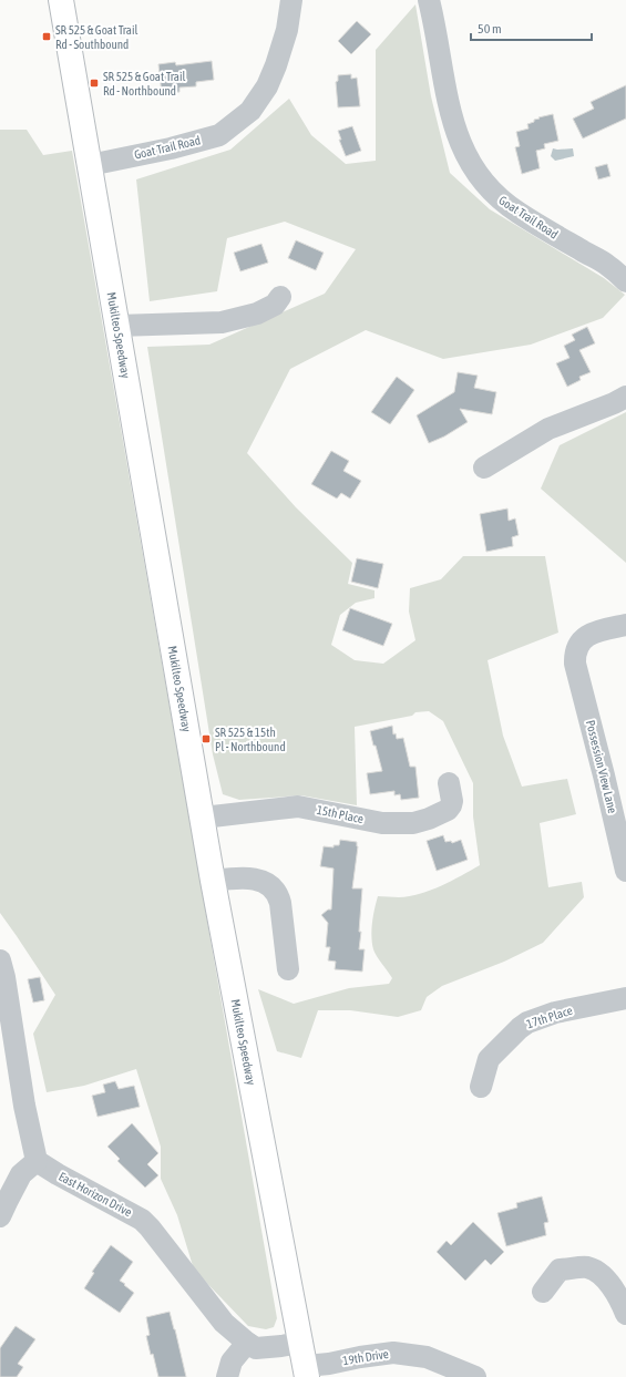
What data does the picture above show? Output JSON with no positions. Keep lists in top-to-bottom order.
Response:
{
  "streets": {
    "main road": ["Mukilteo Speedway"],
    "street": [
      "Goat Trail Road",
      "Possession View Lane",
      "15th Place",
      "17th Place",
      "East Horizon Drive",
      "19th Drive"
    ]
  },
  "crossings": [
    ["Goat Trail Road", "Mukilteo Speedway"],
    ["Mukilteo Speedway", "15th Place"],
    ["Mukilteo Speedway", "19th Drive"]
  ],
  "places": {
    "transit": ["SR 525 & Goat Trail Rd - Southbound", "SR 525 & Goat Trail Rd - Northbound", "SR 525 & 15th Pl - Northbound"]
  },
  "scale_bar": "50 m"
}
